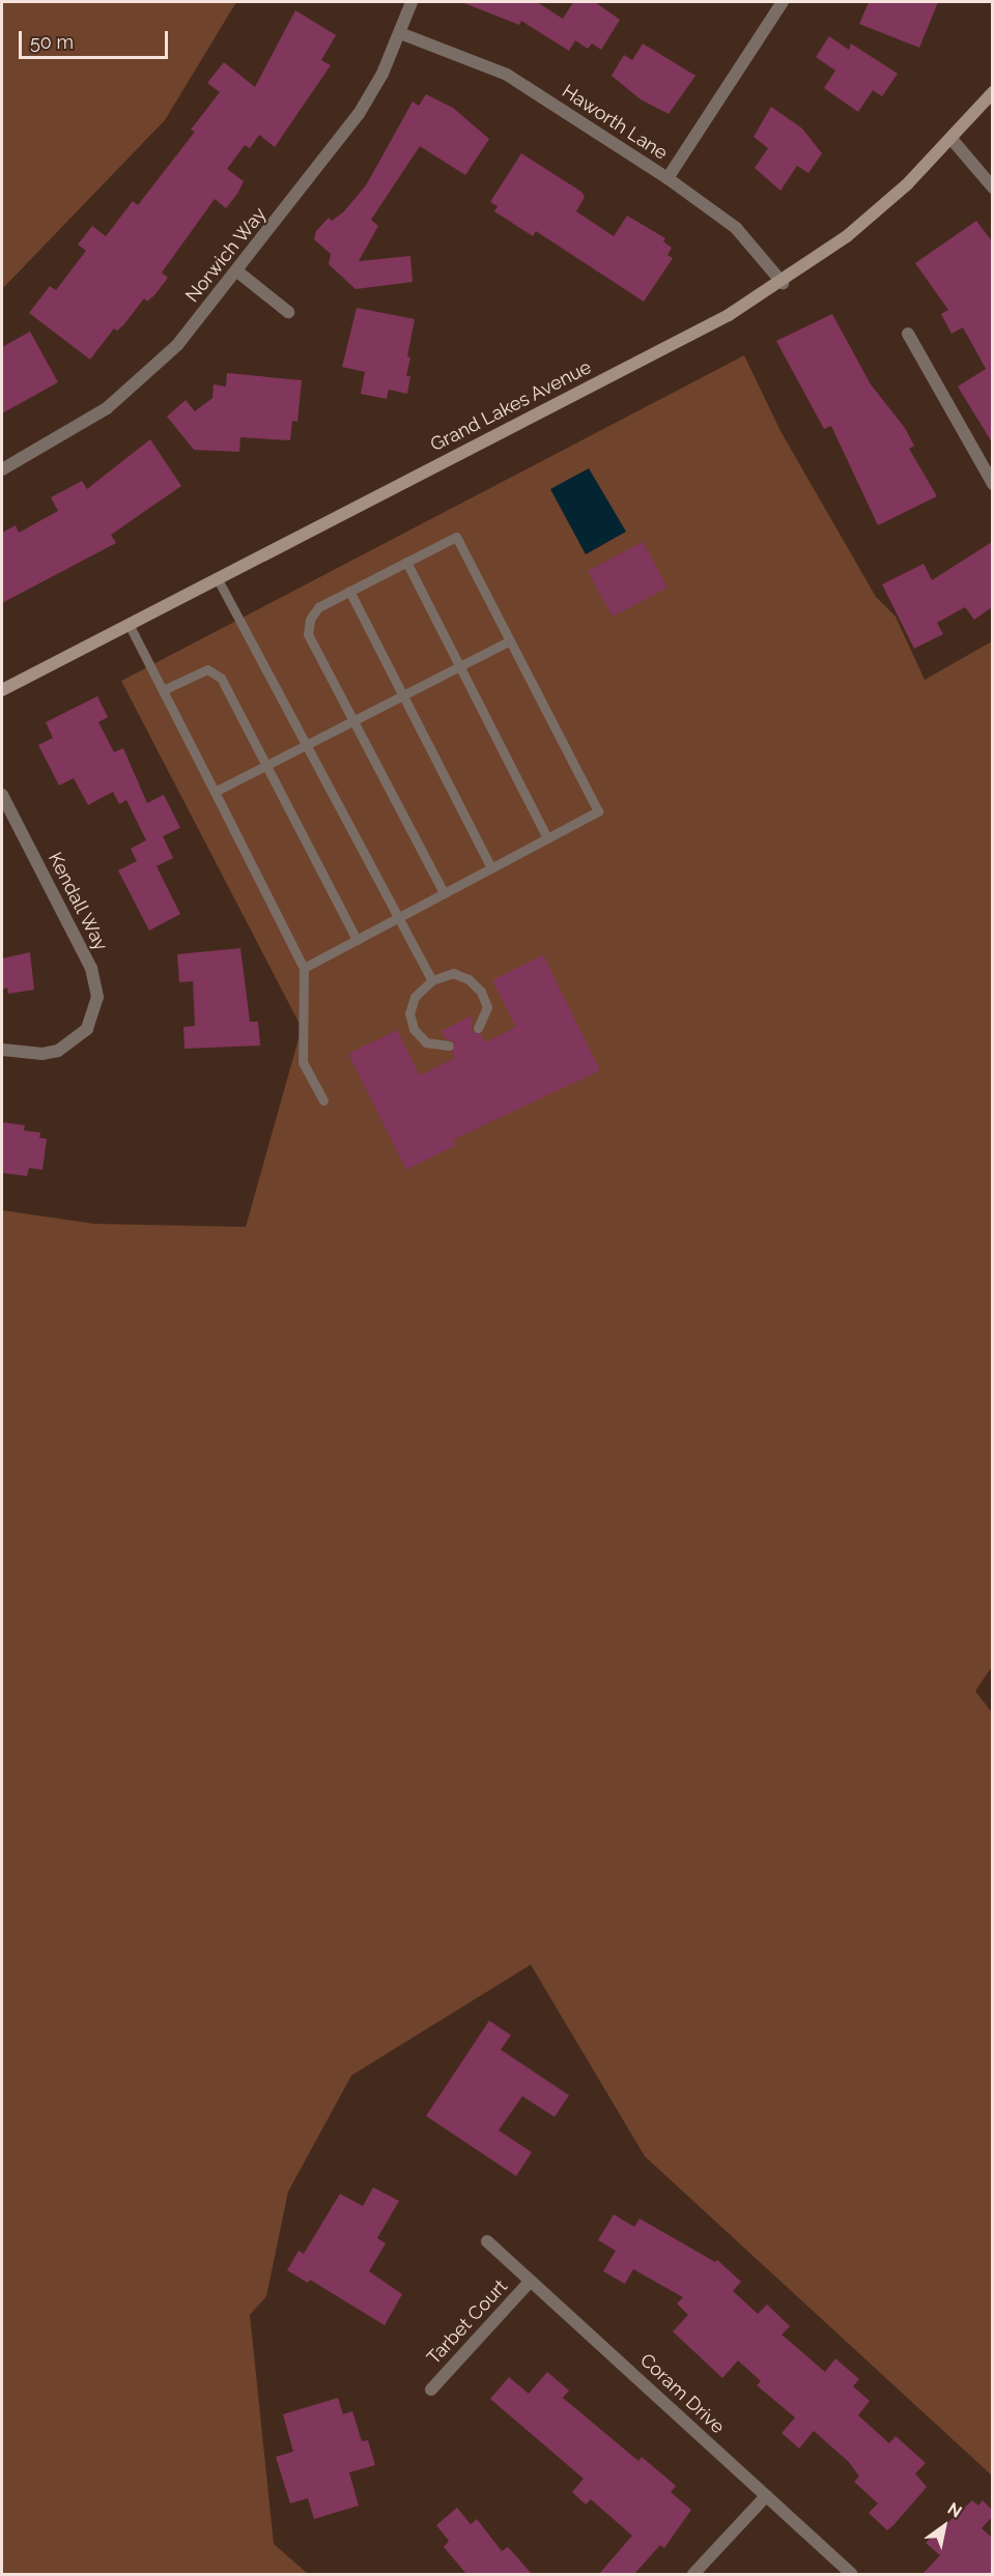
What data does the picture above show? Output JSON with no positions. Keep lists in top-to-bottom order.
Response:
{
  "streets": {
    "street": [
      "Haworth Lane",
      "Norwich Way",
      "Grand Lakes Avenue",
      "Kendall Way",
      "Tarbet Court",
      "Coram Drive"
    ]
  },
  "crossings": [
    ["Haworth Lane", "Norwich Way"],
    ["Haworth Lane", "Grand Lakes Avenue"],
    ["Tarbet Court", "Coram Drive"]
  ],
  "scale_bar": "50 m",
  "north": "top right"
}
